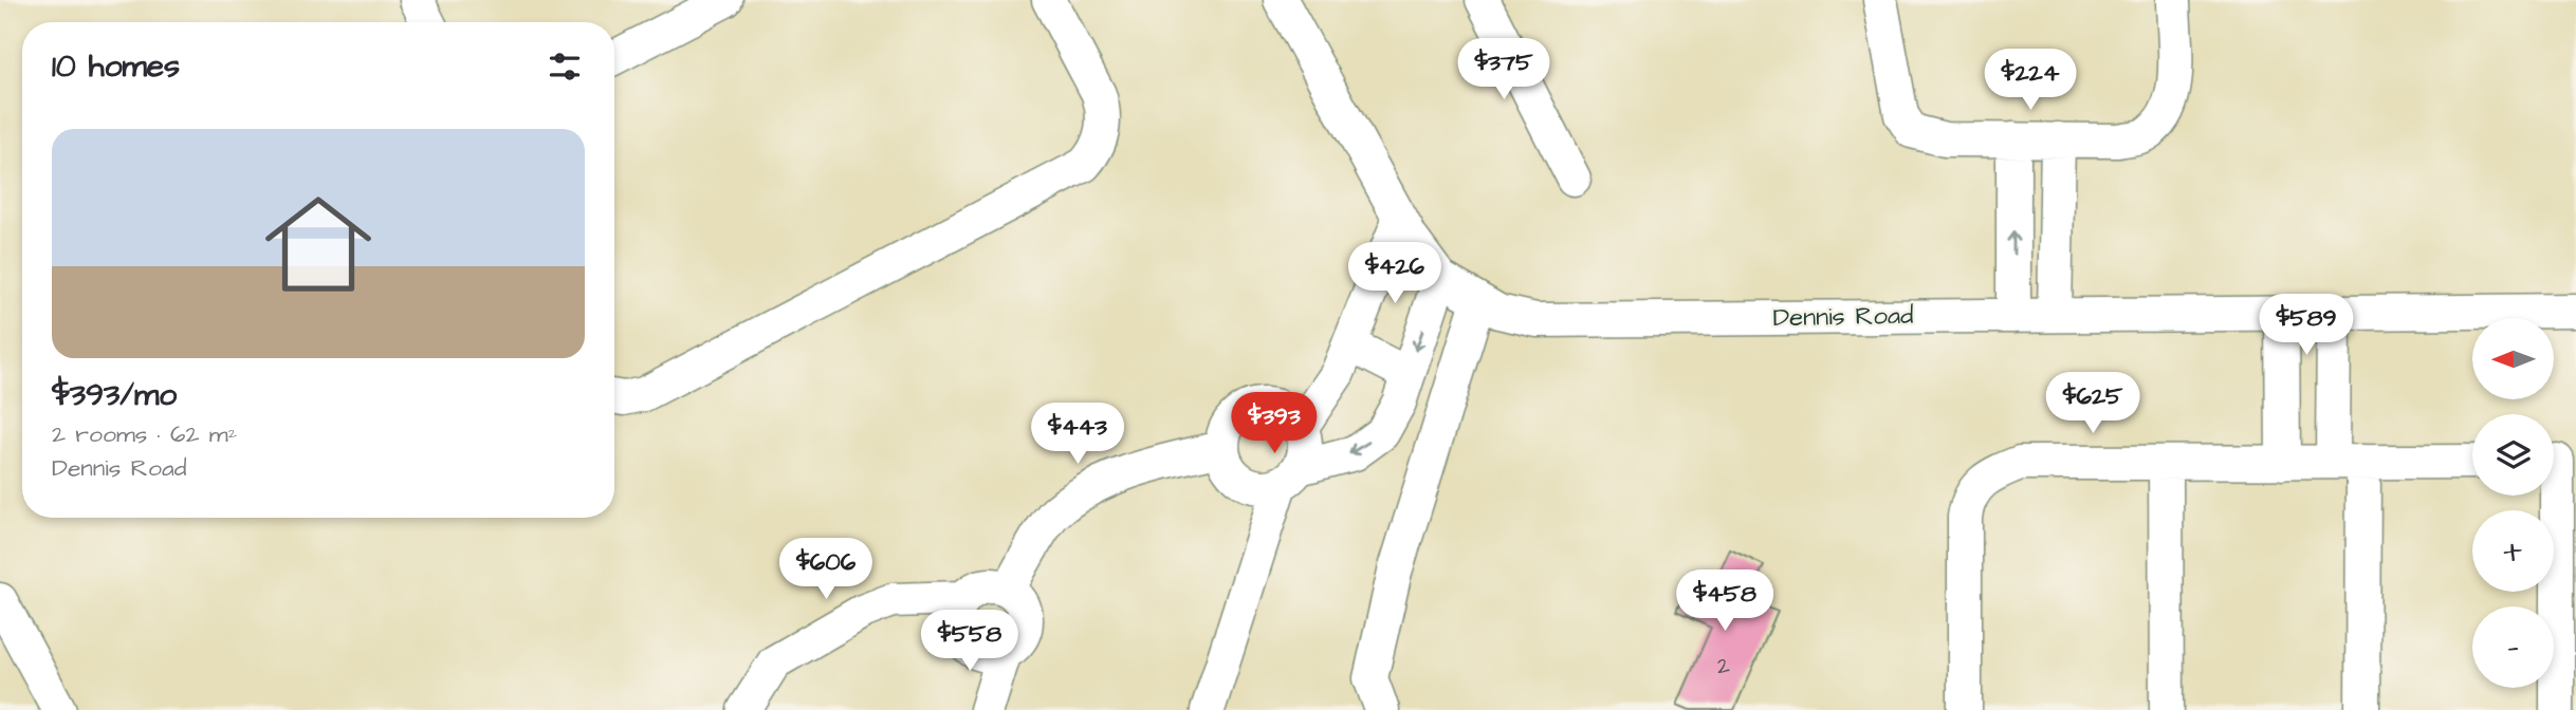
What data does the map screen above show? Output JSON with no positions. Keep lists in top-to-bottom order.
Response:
{
  "streets": {
    "street": ["Dennis Road"]
  },
  "house_numbers": ["2"],
  "north": "left",
  "page": {
    "heading": "10 homes",
    "price": [
      "$375",
      "$224",
      "$426",
      "$589",
      "$625",
      "$393",
      "$443",
      "$606",
      "$458",
      "$558"
    ],
    "list": [
      {
        "name": "$393/mo",
        "note": "2 rooms · 62 m² · Dennis Road"
      }
    ],
    "map_buttons": ["+", "−"]
  }
}
